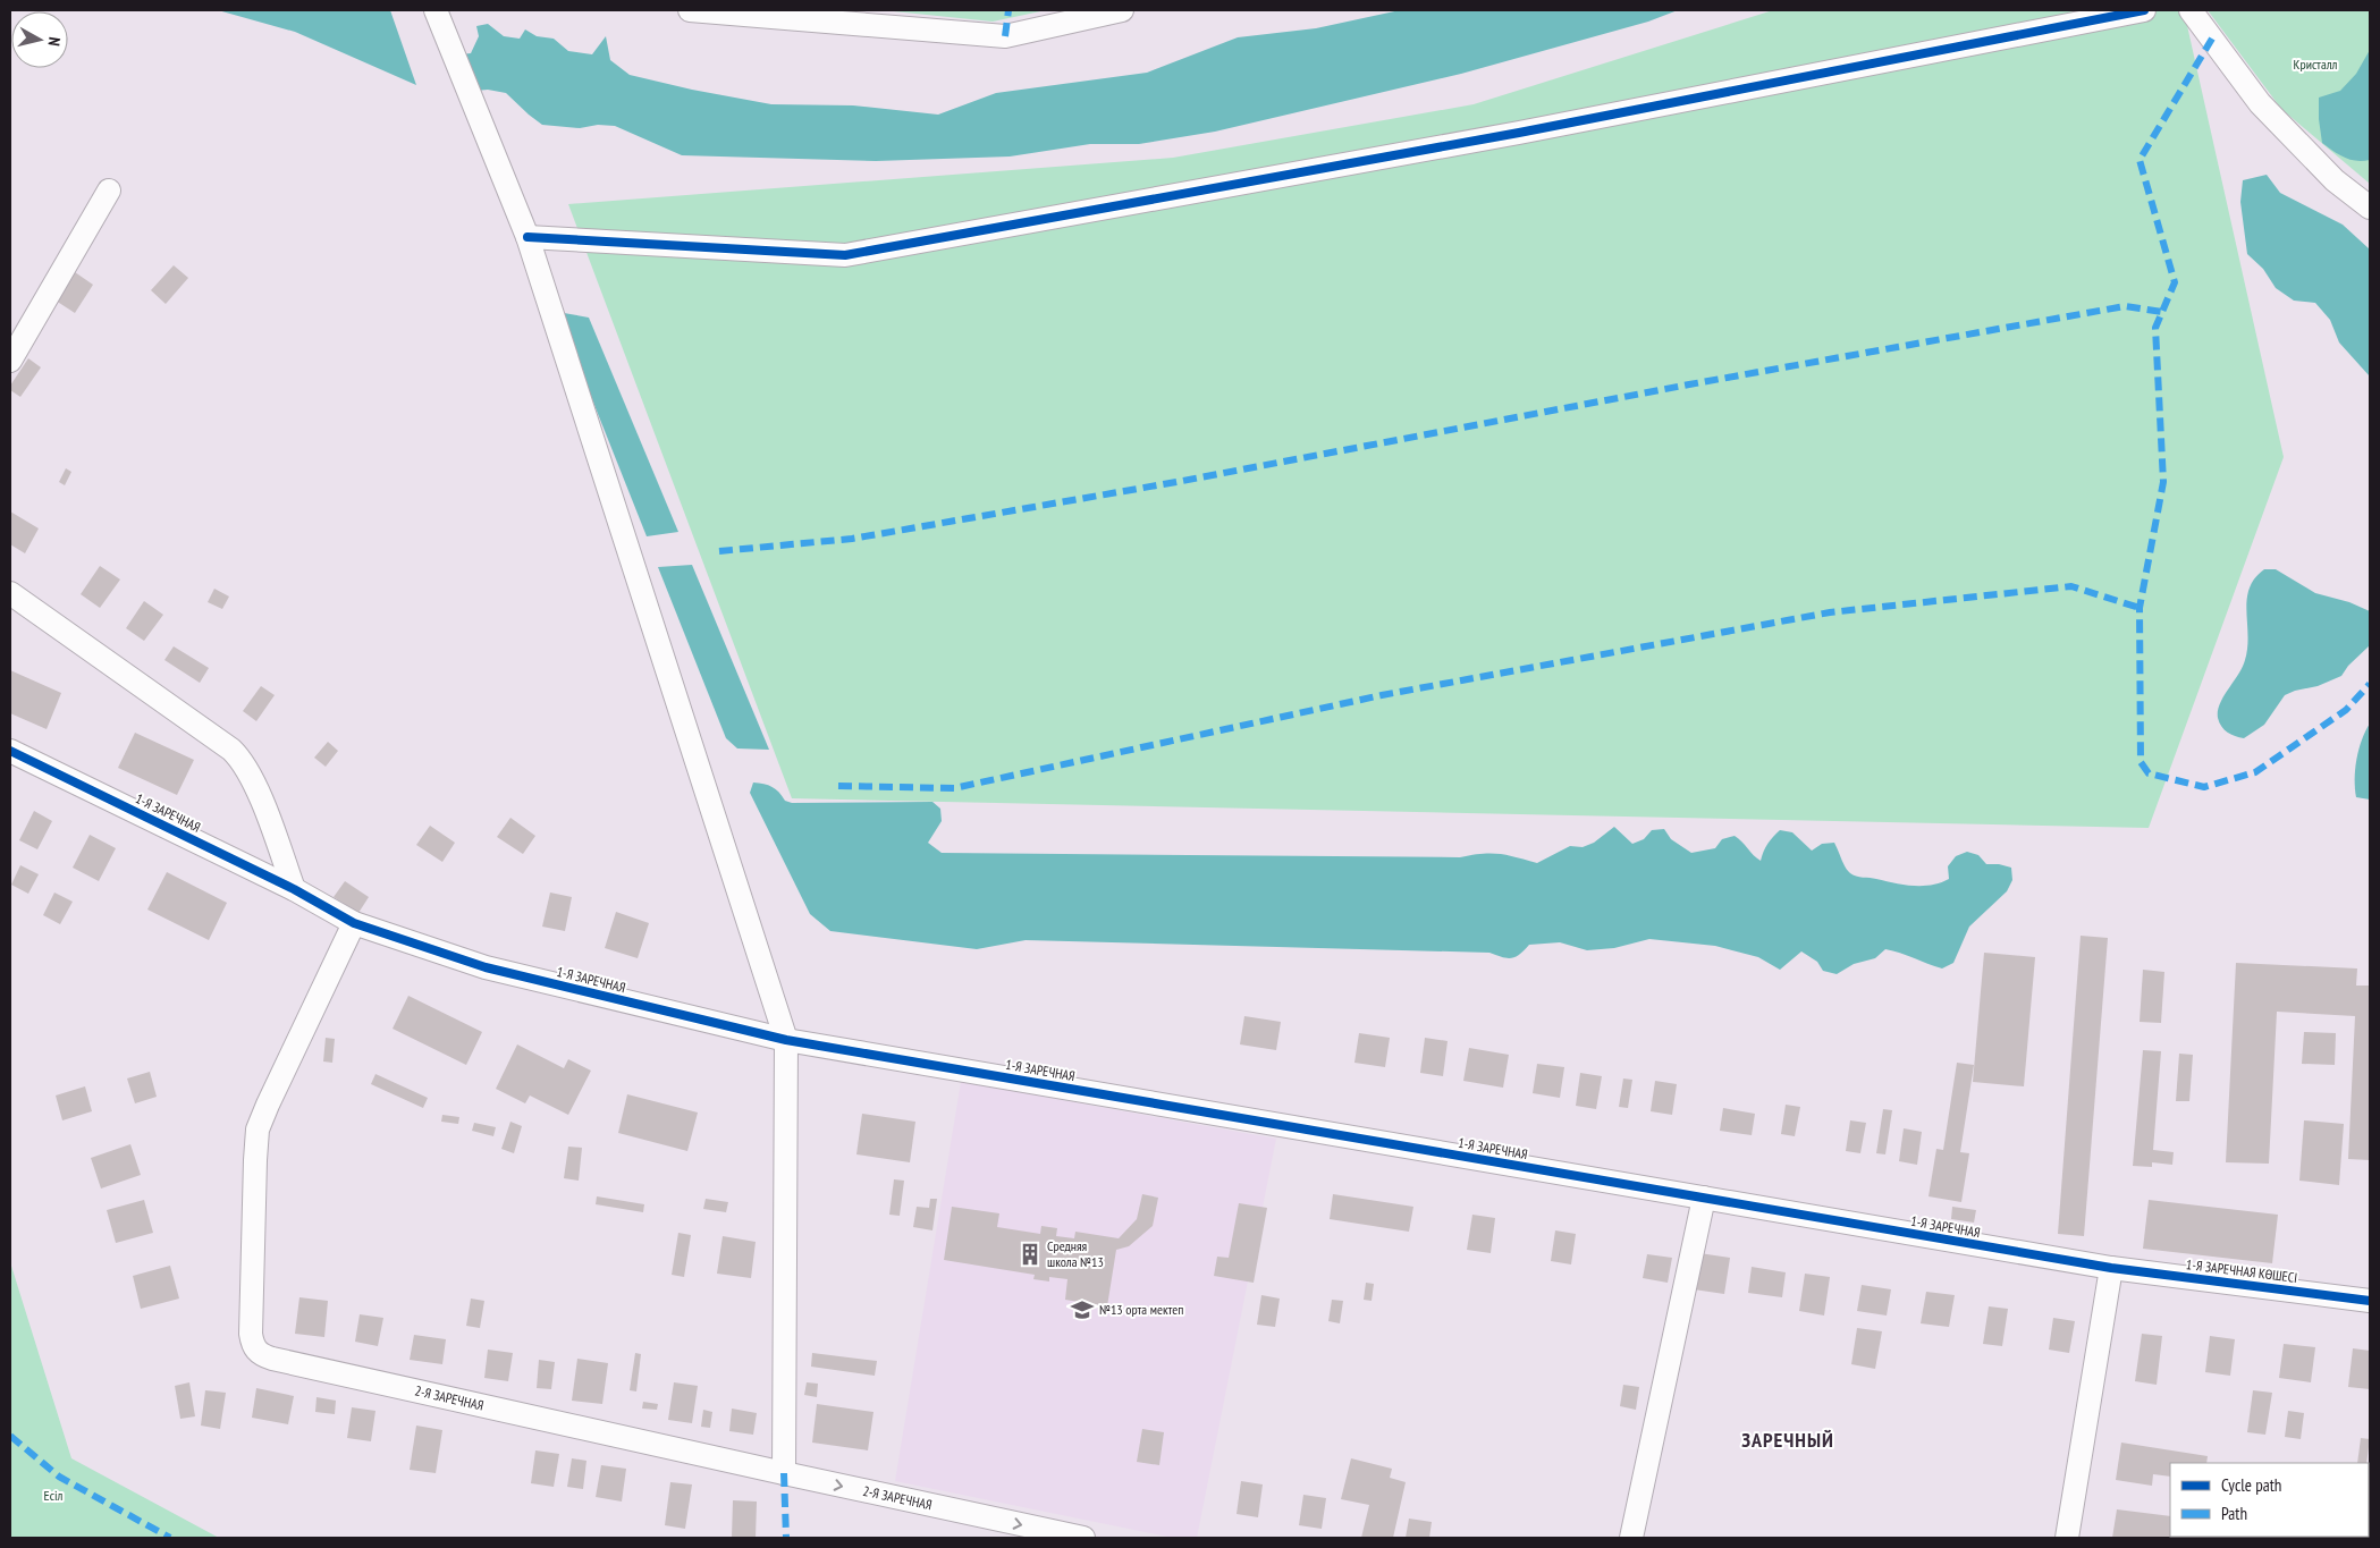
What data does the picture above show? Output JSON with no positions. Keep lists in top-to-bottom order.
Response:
{
  "streets": {
    "street": ["1-Я ЗАРЕЧНАЯ", "1-Я ЗАРЕЧНАЯ КӨШЕСІ", "2-Я ЗАРЕЧНАЯ"]
  },
  "crossings": [
    ["1-Я ЗАРЕЧНАЯ", "1-Я ЗАРЕЧНАЯ КӨШЕСІ"],
    ["1-Я ЗАРЕЧНАЯ", "2-Я ЗАРЕЧНАЯ"]
  ],
  "districts": ["ЗАРЕЧНЫЙ"],
  "parks": ["Кристалл", "Есіл"],
  "places": {
    "building": ["Средняя школа №13"],
    "school or university": ["№13 орта мектеп"]
  },
  "legend": ["Cycle path", "Path"],
  "north": "right"
}
